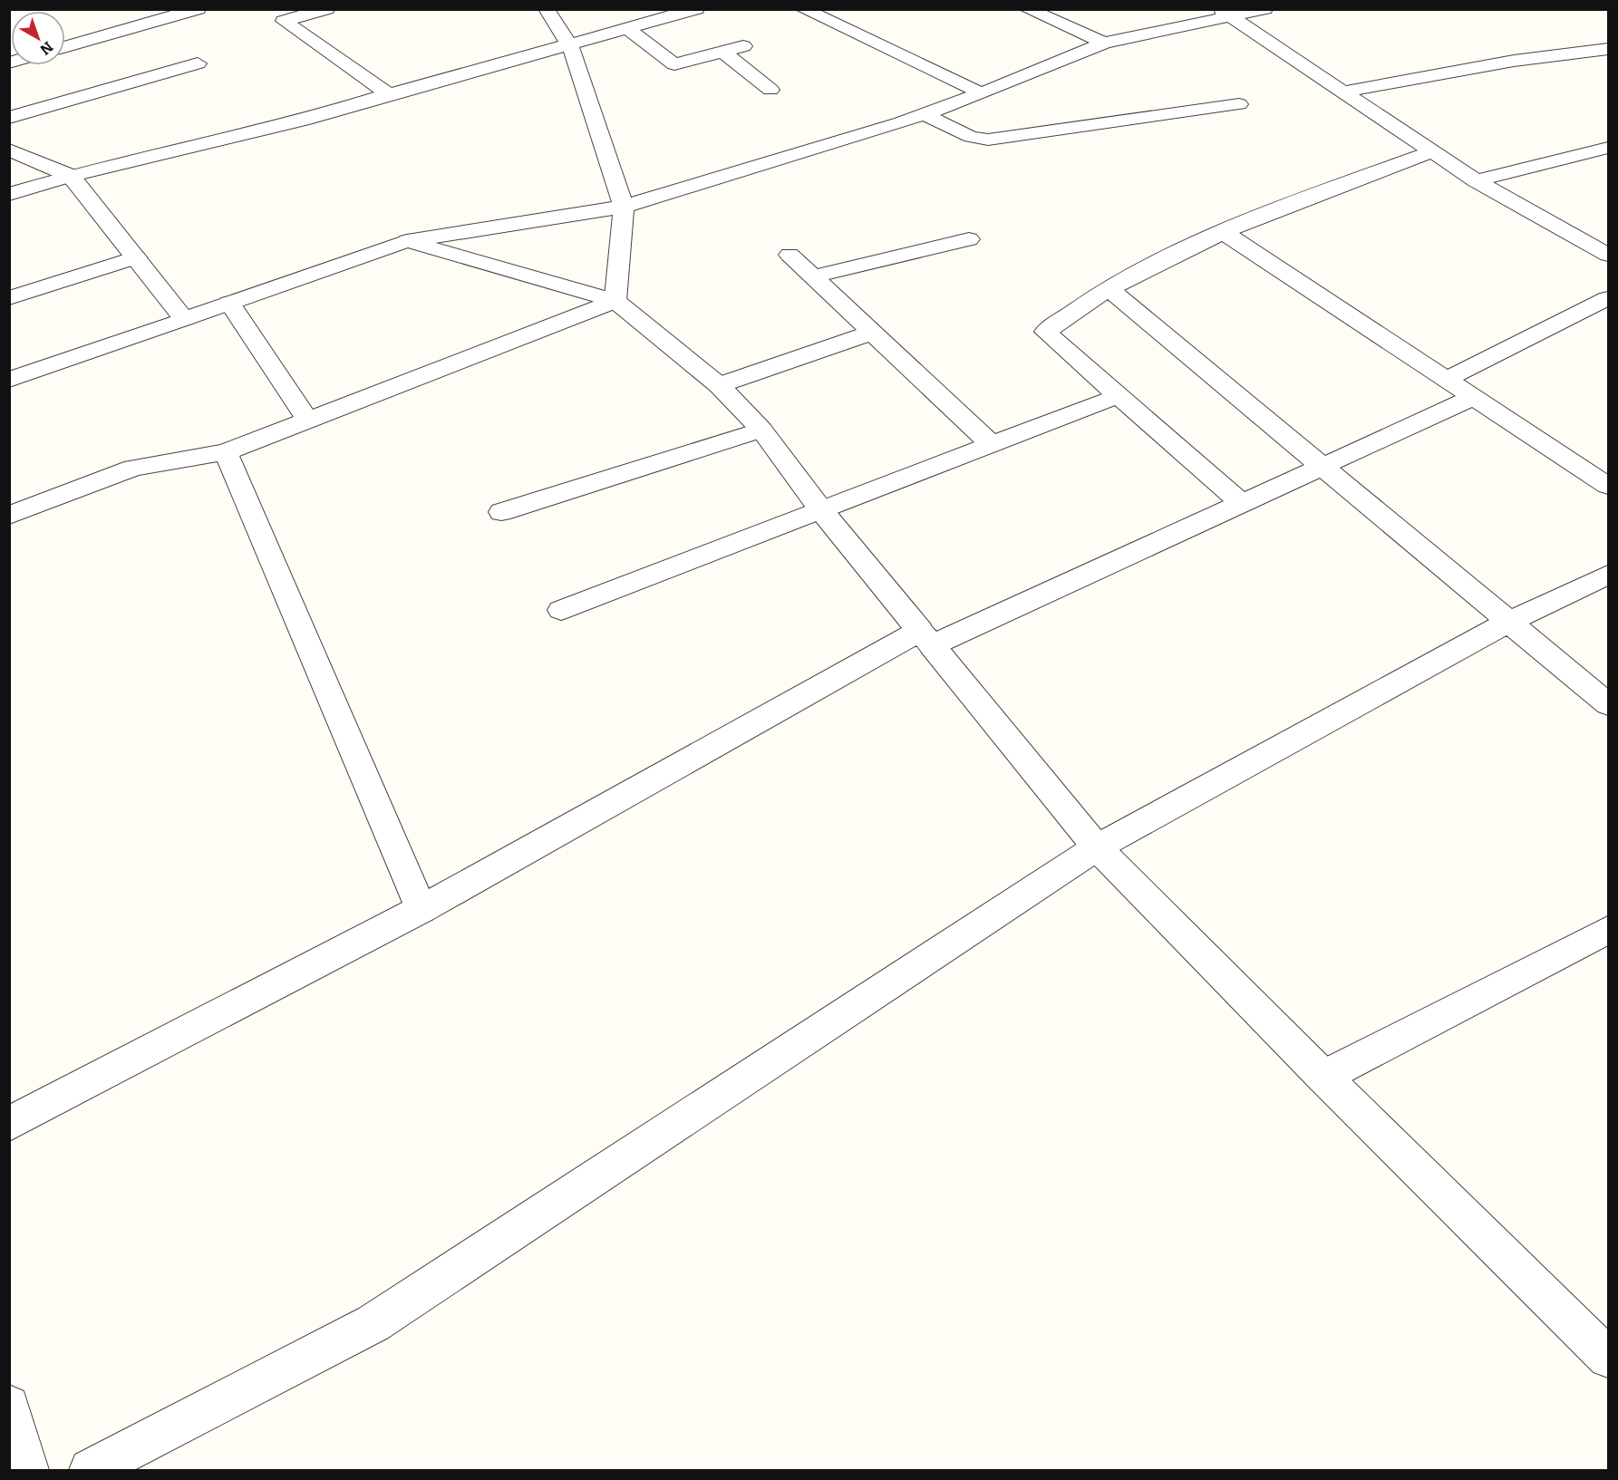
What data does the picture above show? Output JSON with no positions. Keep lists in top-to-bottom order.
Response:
{
  "north": "bottom right"
}
